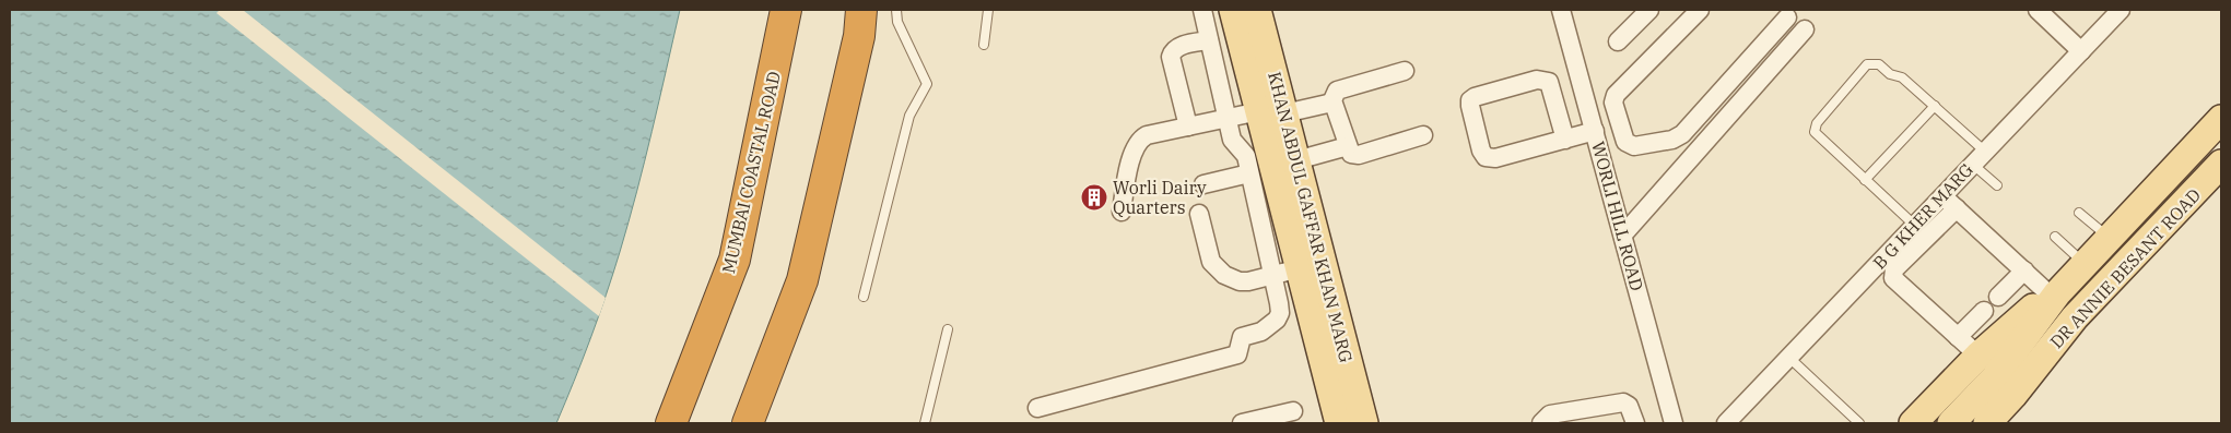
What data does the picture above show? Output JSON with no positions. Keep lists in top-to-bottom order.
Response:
{
  "streets": {
    "highway": ["MUMBAI COASTAL ROAD"],
    "main road": ["KHAN ABDUL GAFFAR KHAN MARG", "DR ANNIE BESANT ROAD"],
    "street": ["WORLI HILL ROAD", "B G KHER MARG"]
  },
  "places": {
    "building": ["Worli Dairy Quarters"]
  }
}
